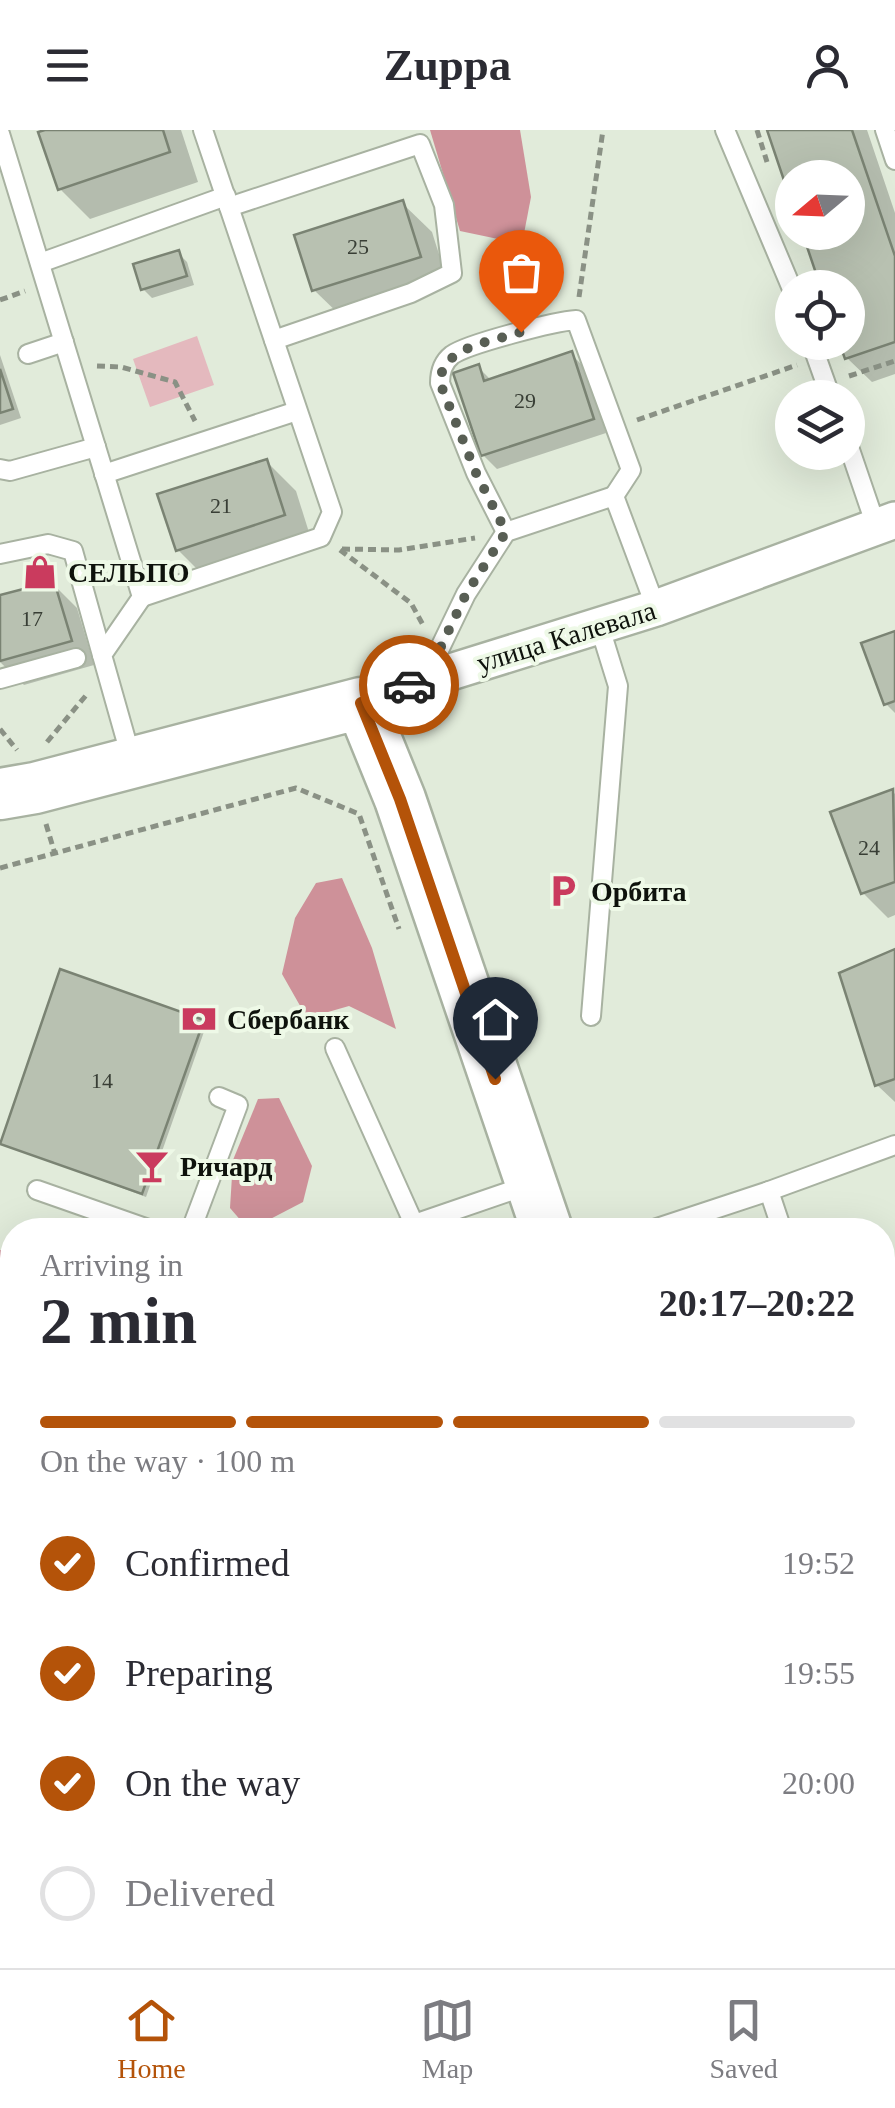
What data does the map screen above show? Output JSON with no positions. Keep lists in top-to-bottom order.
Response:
{
  "streets": {
    "main road": ["улица Калевала"]
  },
  "places": {
    "shop": ["СЕЛЬПО"],
    "parking": ["Орбита"],
    "bank": ["Сбербанк"],
    "bar": ["Ричард"]
  },
  "house_numbers": [
    "25",
    "29",
    "21",
    "17",
    "24",
    "14"
  ],
  "north": "left",
  "page": {
    "header": "Zuppa",
    "heading": ["2 min", "Arriving in", "20:17–20:22"],
    "bar": "On the way · 100 m",
    "list": [
      ["Confirmed", "19:52"],
      ["Preparing", "19:55"],
      ["On the way", "20:00"],
      "Delivered"
    ],
    "tabs": ["Home", "Map", "Saved"]
  }
}
